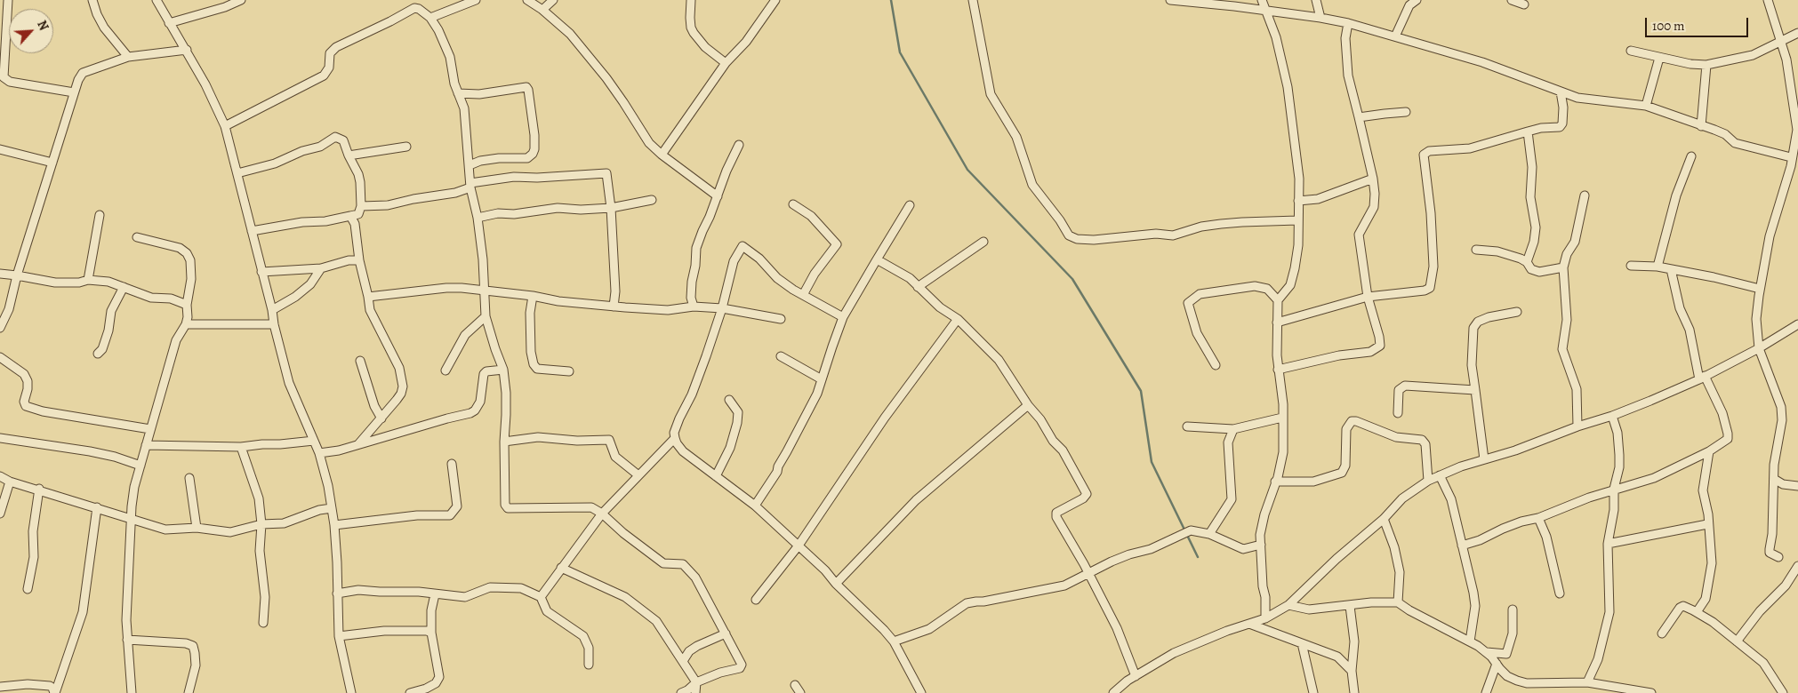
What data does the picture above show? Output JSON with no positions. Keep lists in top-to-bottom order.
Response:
{
  "scale_bar": "100 m",
  "north": "top right"
}
